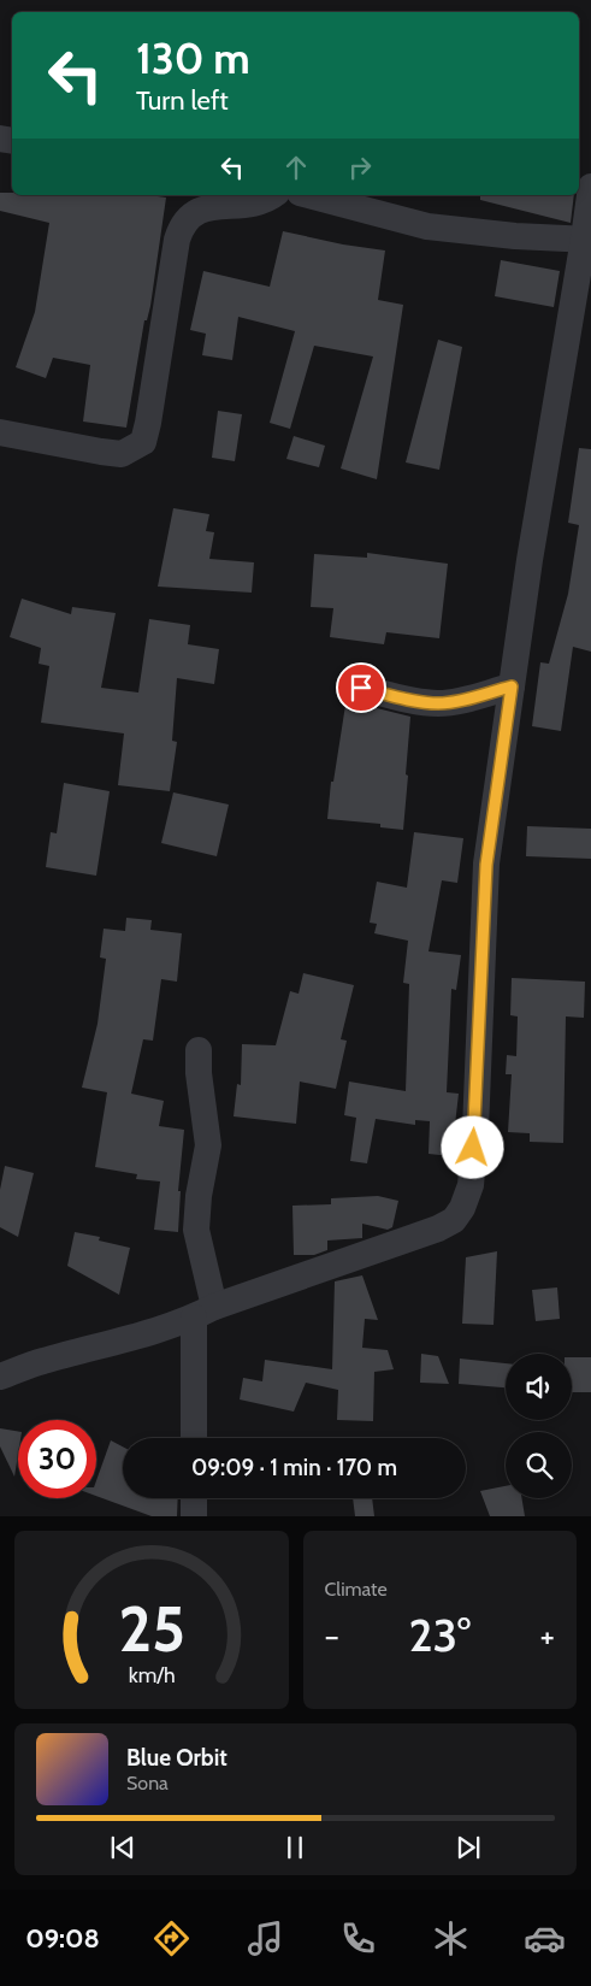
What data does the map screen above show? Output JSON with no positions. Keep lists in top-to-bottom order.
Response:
{
  "page": {
    "turn": ["130 m", "Turn left"],
    "limit": "30",
    "trip": "09:09 · 1 min · 170 m",
    "tile": "Climate",
    "heat": ["−", "23°", "+"],
    "song": ["Blue Orbit", "Sona"],
    "tabs": "09:08",
    "gauge": ["25", "km/h"]
  }
}
